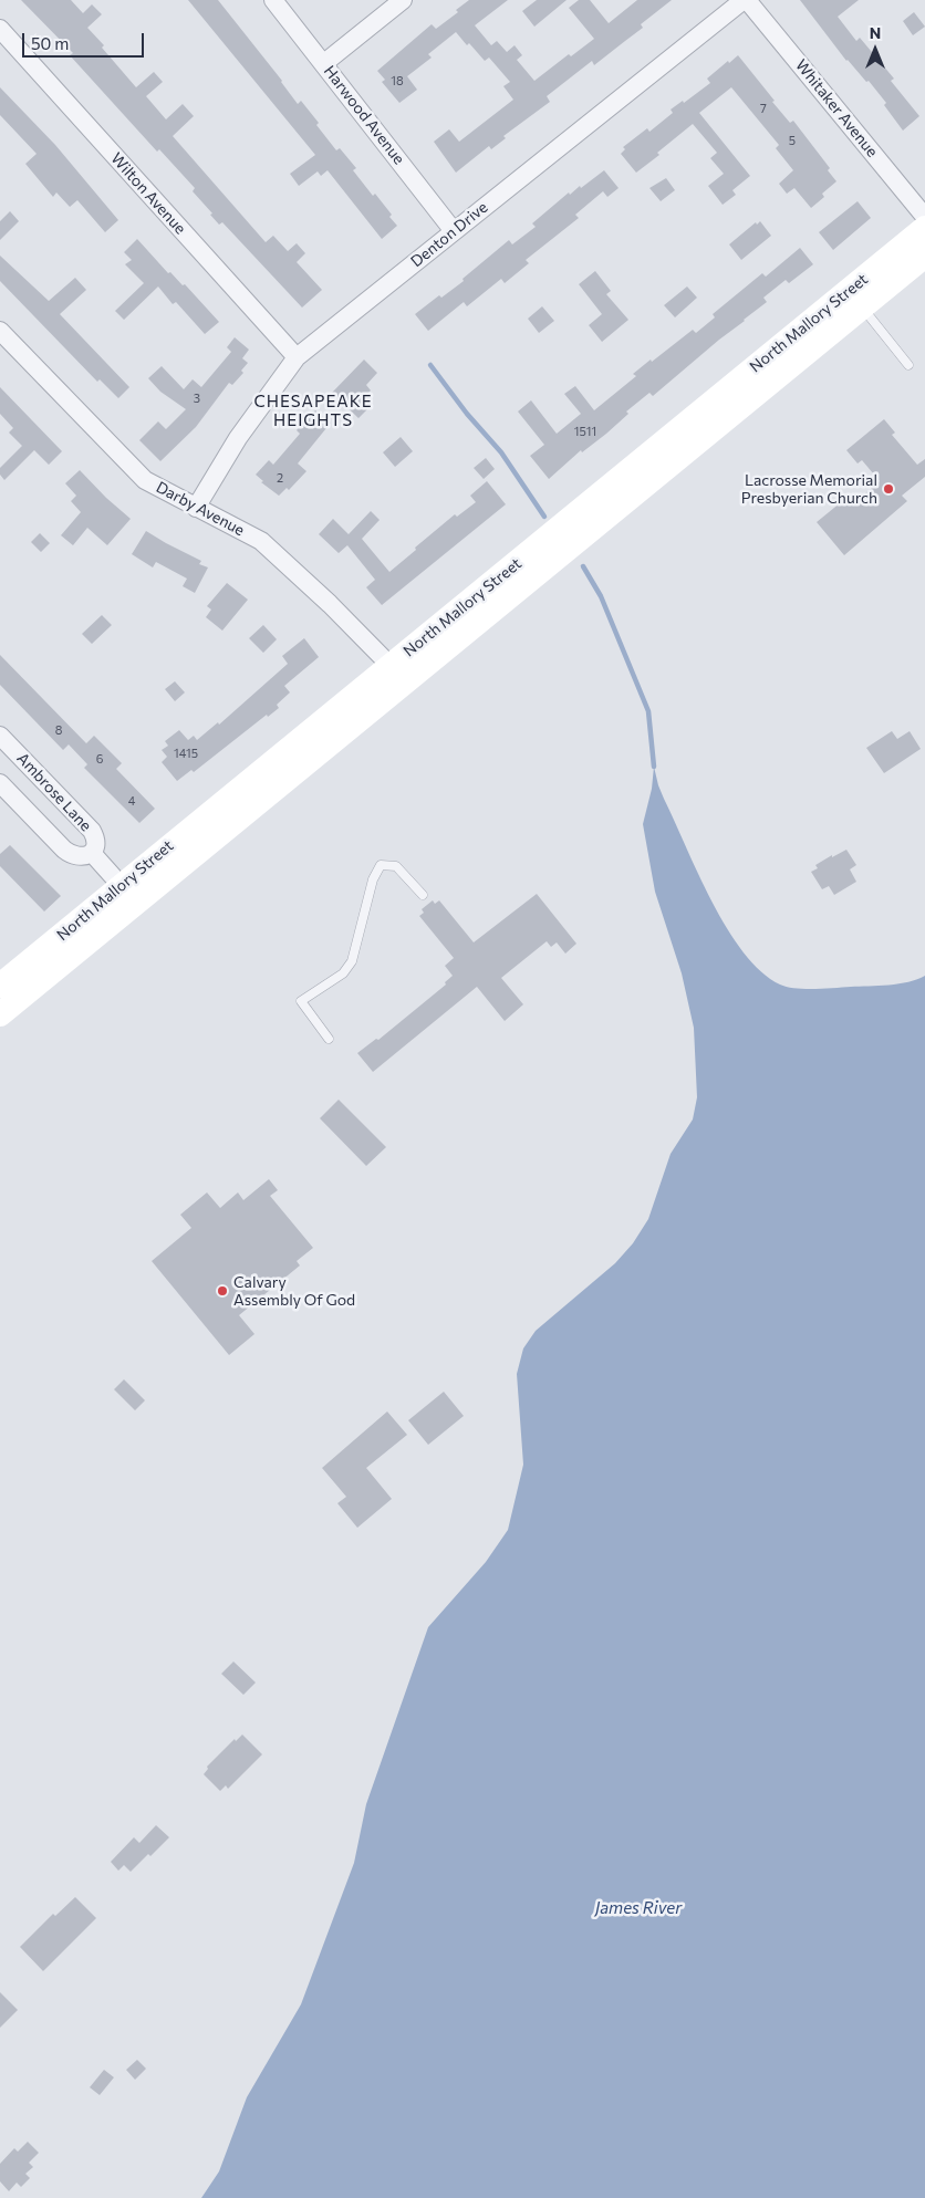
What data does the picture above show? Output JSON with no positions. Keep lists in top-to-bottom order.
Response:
{
  "streets": {
    "main road": ["North Mallory Street"],
    "street": [
      "Whitaker Avenue",
      "Harwood Avenue",
      "Wilton Avenue",
      "Denton Drive",
      "Darby Avenue",
      "Ambrose Lane"
    ]
  },
  "crossings": [
    ["Whitaker Avenue", "Denton Drive"],
    ["Harwood Avenue", "Denton Drive"],
    ["Wilton Avenue", "Denton Drive"],
    ["Denton Drive", "Darby Avenue"],
    ["North Mallory Street", "Darby Avenue"],
    ["North Mallory Street", "Ambrose Lane"]
  ],
  "districts": ["CHESAPEAKE HEIGHTS"],
  "water": ["James River"],
  "places": ["Lacrosse Memorial Presbyerian Church", "Calvary Assembly Of God"],
  "house_numbers": [
    "18",
    "7",
    "5",
    "3",
    "1511",
    "2",
    "8",
    "1415",
    "6",
    "4"
  ],
  "scale_bar": "50 m",
  "north": "top"
}
